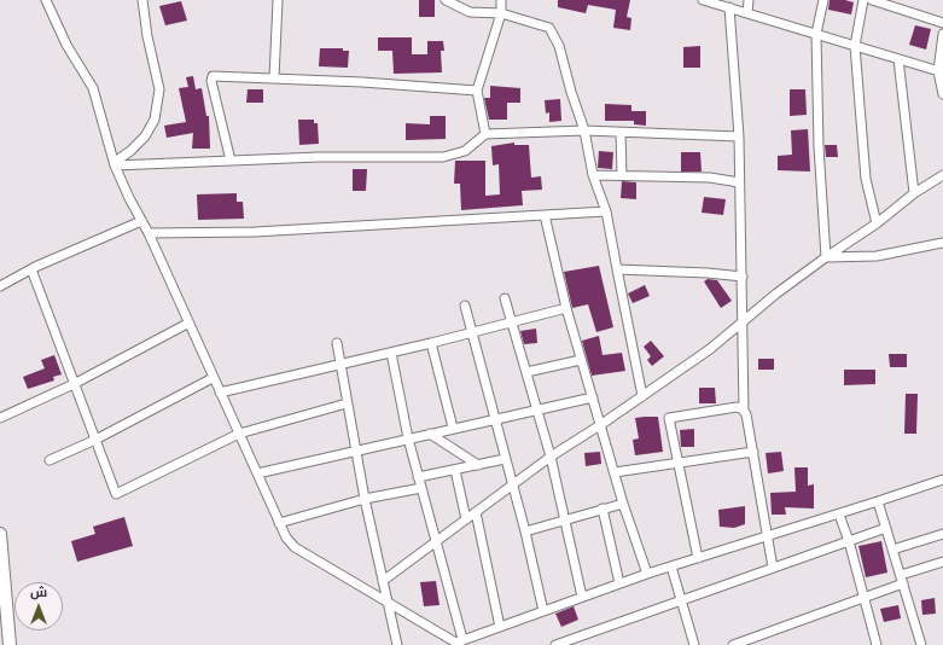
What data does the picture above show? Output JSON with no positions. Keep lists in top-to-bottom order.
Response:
{
  "north": "top"
}
